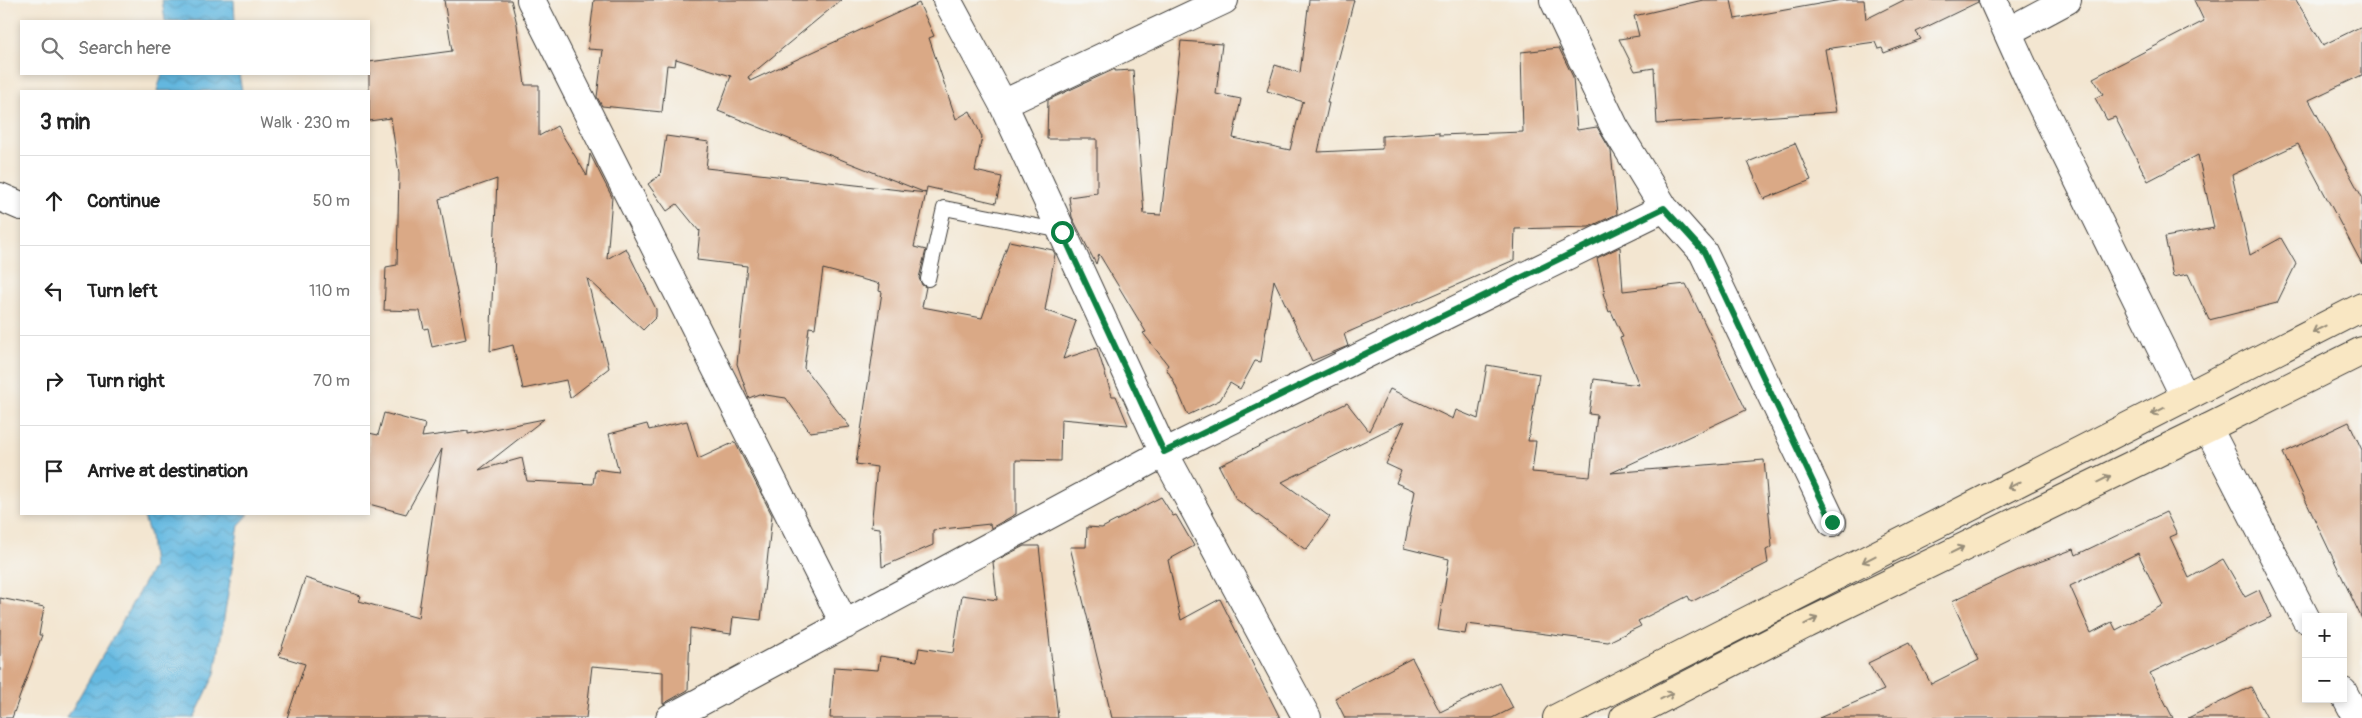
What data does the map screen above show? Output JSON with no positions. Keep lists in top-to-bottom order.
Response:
{
  "page": {
    "search": "Search here",
    "heading": ["3 min", "Walk · 230 m"],
    "list": [
      ["Continue", "50 m"],
      ["Turn left", "110 m"],
      ["Turn right", "70 m"],
      "Arrive at destination"
    ],
    "map_buttons": ["+", "−"]
  }
}
